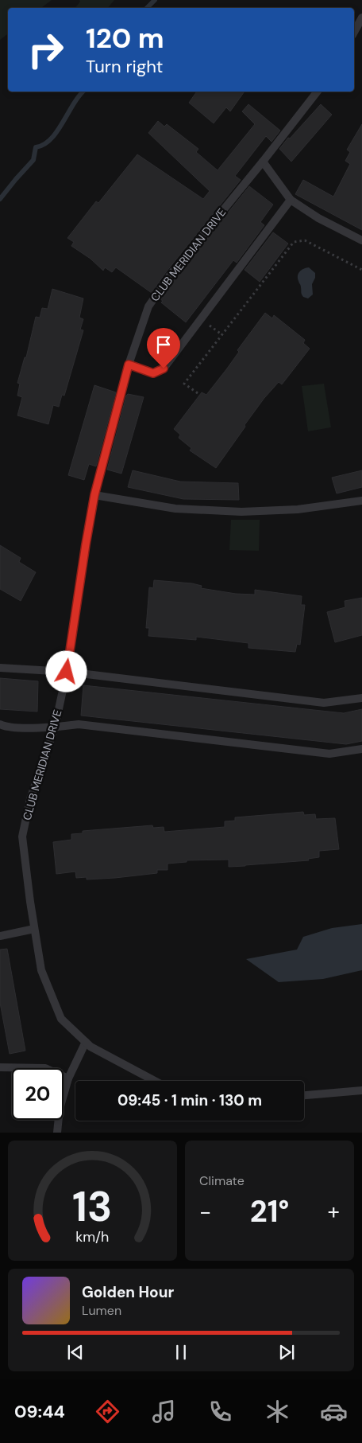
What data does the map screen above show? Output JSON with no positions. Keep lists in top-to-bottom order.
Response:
{
  "streets": {
    "lane": ["CLUB MERIDIAN DRIVE"]
  },
  "page": {
    "turn": ["120 m", "Turn right"],
    "limit": "20",
    "trip": "09:45 · 1 min · 130 m",
    "tile": "Climate",
    "heat": ["−", "21°", "+"],
    "song": ["Golden Hour", "Lumen"],
    "tabs": "09:44",
    "gauge": ["13", "km/h"]
  }
}
